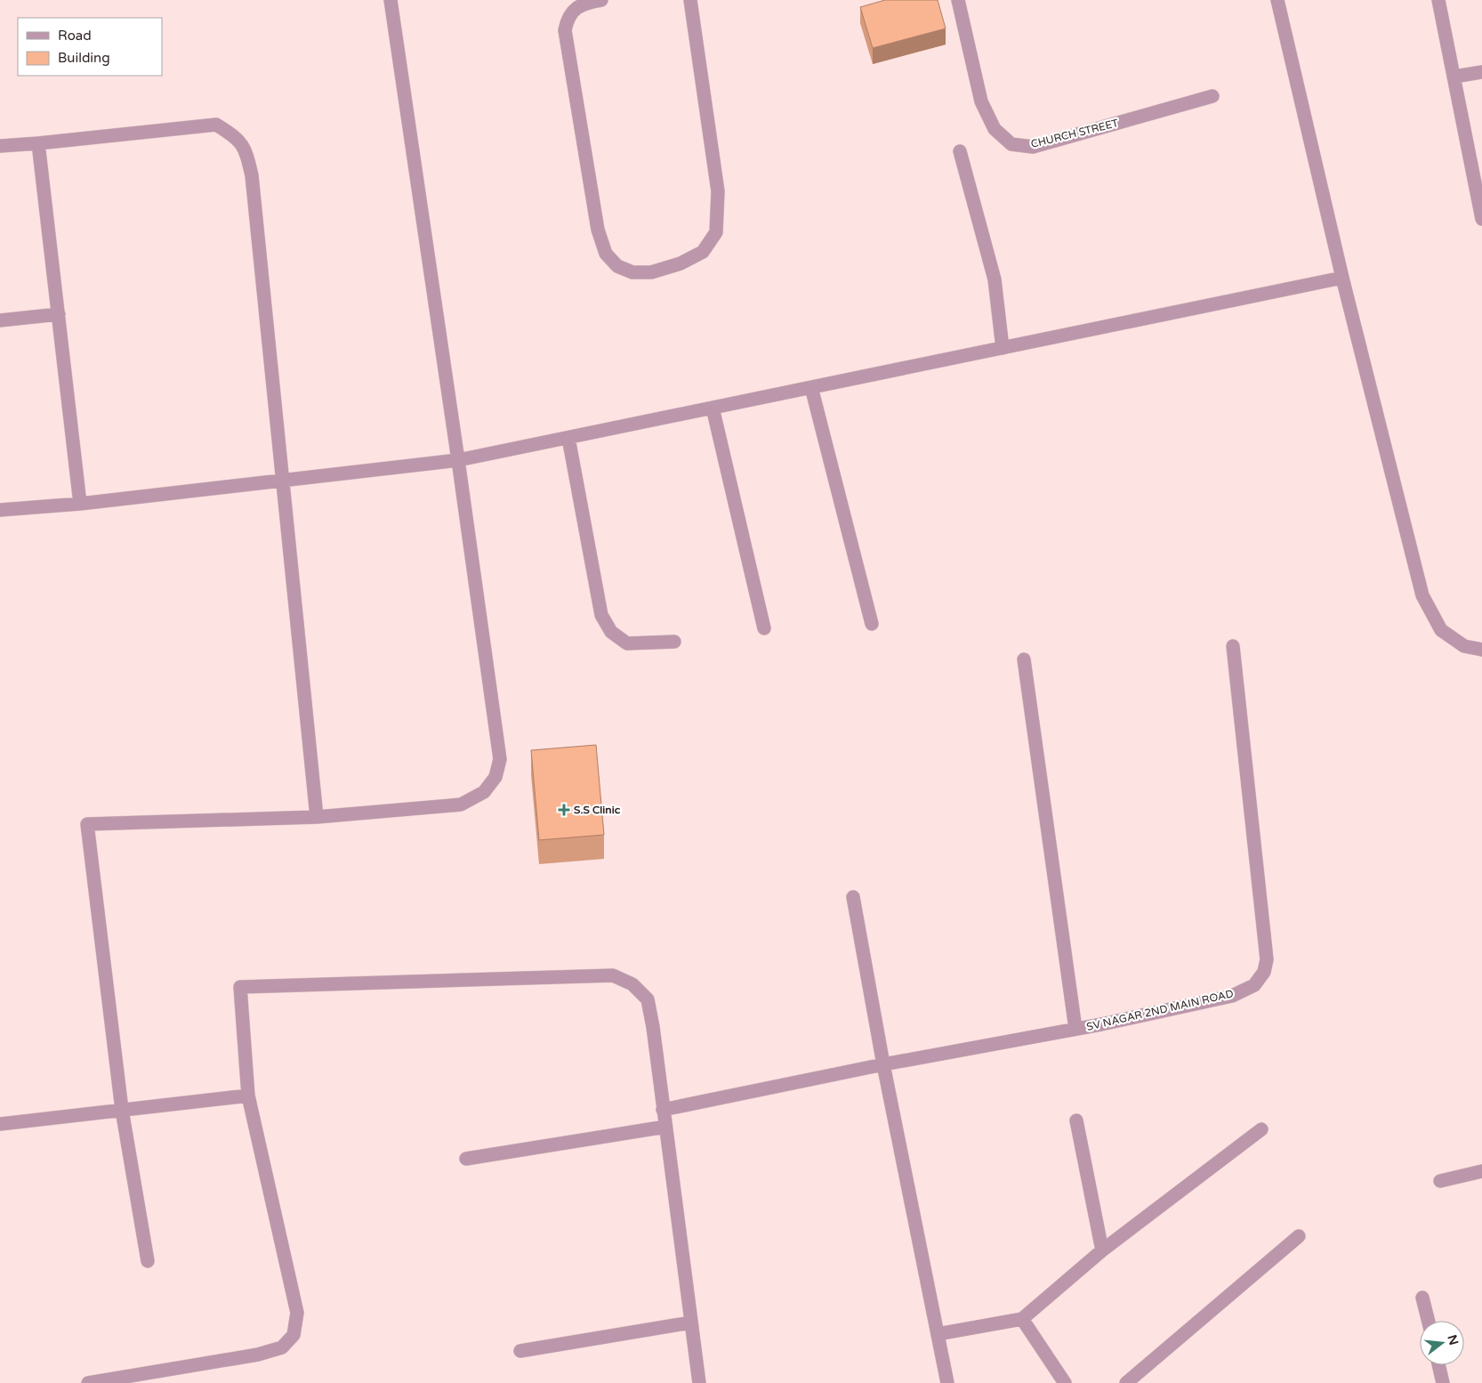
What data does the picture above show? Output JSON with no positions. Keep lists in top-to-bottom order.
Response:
{
  "streets": {
    "street": ["CHURCH STREET", "SV NAGAR 2ND MAIN ROAD"]
  },
  "places": {
    "health": ["S.S Clinic"]
  },
  "legend": ["Road", "Building"],
  "north": "right"
}
